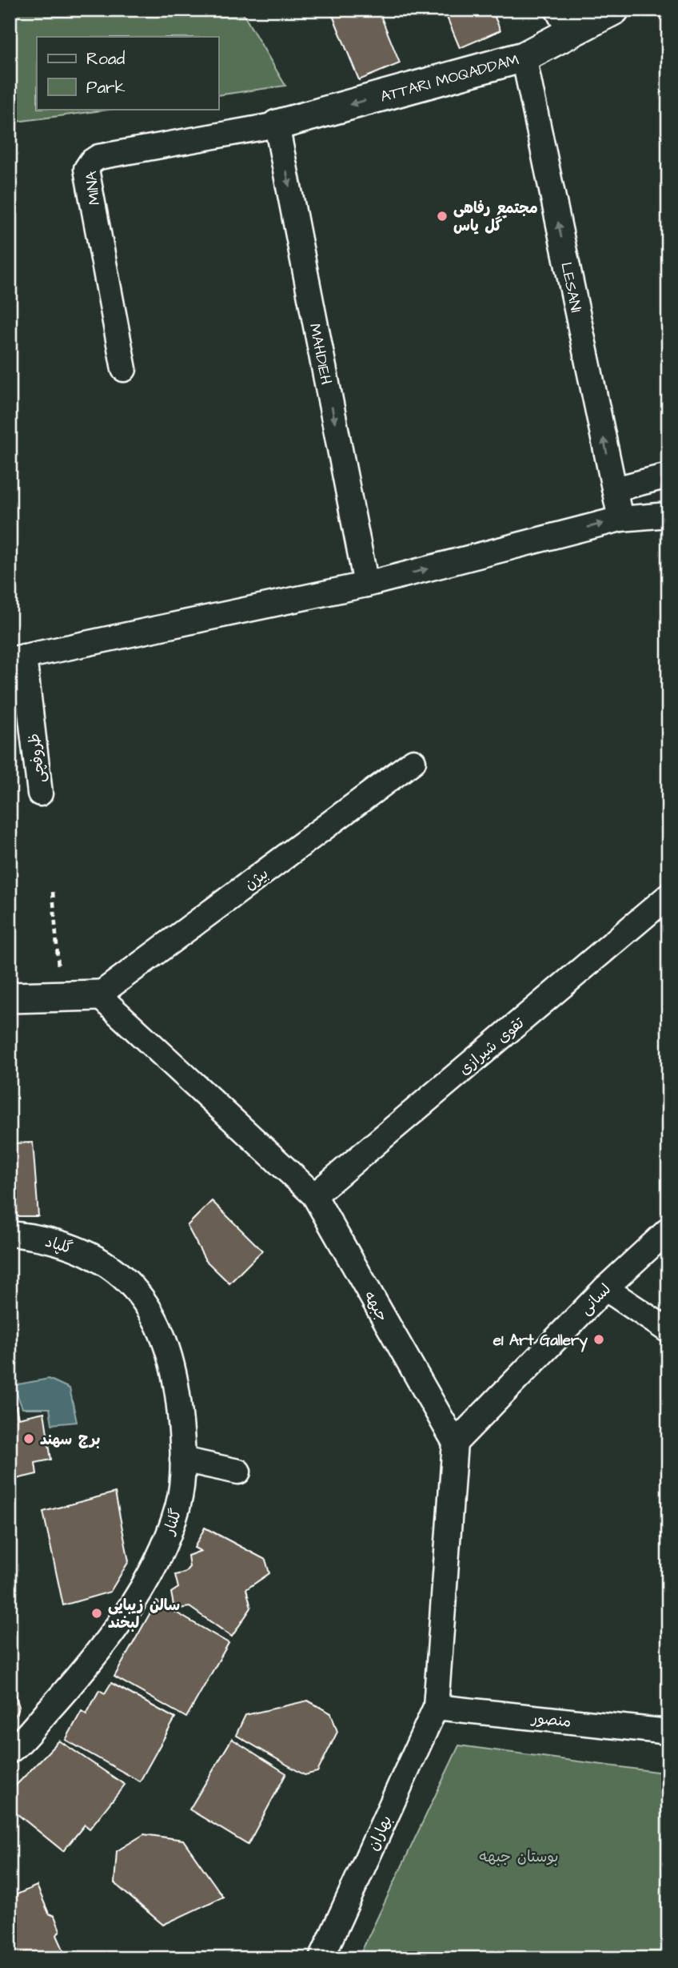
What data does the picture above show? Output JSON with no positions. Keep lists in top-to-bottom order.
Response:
{
  "streets": {
    "street": [
      "ATTARI MOQADDAM",
      "MINA",
      "LESANI",
      "MAHDIEH",
      "ظروفچی",
      "بیژن",
      "تقوی شیرازی",
      "گلپاد",
      "لسانی",
      "جبهه",
      "گلنار",
      "منصور",
      "بهاران"
    ]
  },
  "crossings": [
    ["ATTARI MOQADDAM", "MINA"],
    ["ATTARI MOQADDAM", "LESANI"],
    ["ATTARI MOQADDAM", "MAHDIEH"],
    ["MINA", "MAHDIEH"],
    ["بیژن", "جبهه"],
    ["تقوی شیرازی", "جبهه"],
    ["گلپاد", "گلنار"],
    ["لسانی", "جبهه"],
    ["منصور", "بهاران"]
  ],
  "one_way": ["ATTARI MOQADDAM", "LESANI", "MAHDIEH"],
  "parks": ["بوستان جبهه"],
  "places": [
    "مجتمع رفاهی گل یاس",
    "e1 Art Gallery",
    "برج سهند",
    "سالن زیبایی لبخند"
  ],
  "legend": ["Road", "Park"]
}
